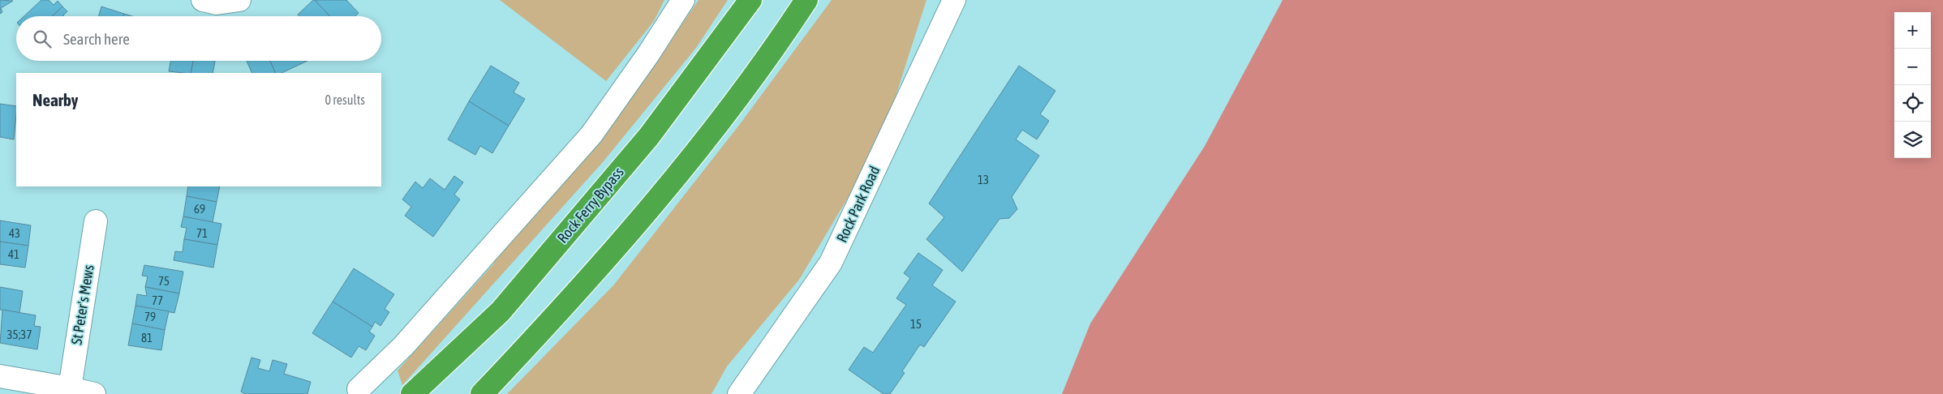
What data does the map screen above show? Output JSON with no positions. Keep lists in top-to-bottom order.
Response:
{
  "streets": {
    "highway": ["Rock Ferry Bypass"],
    "street": ["Rock Park Road", "St Peter's Mews"]
  },
  "house_numbers": [
    "13",
    "69",
    "43",
    "71",
    "41",
    "75",
    "77",
    "79",
    "15",
    "35;37",
    "81"
  ],
  "page": {
    "map_buttons": ["+", "−"],
    "search": "Search here",
    "heading": ["Nearby", "0 results"]
  }
}
